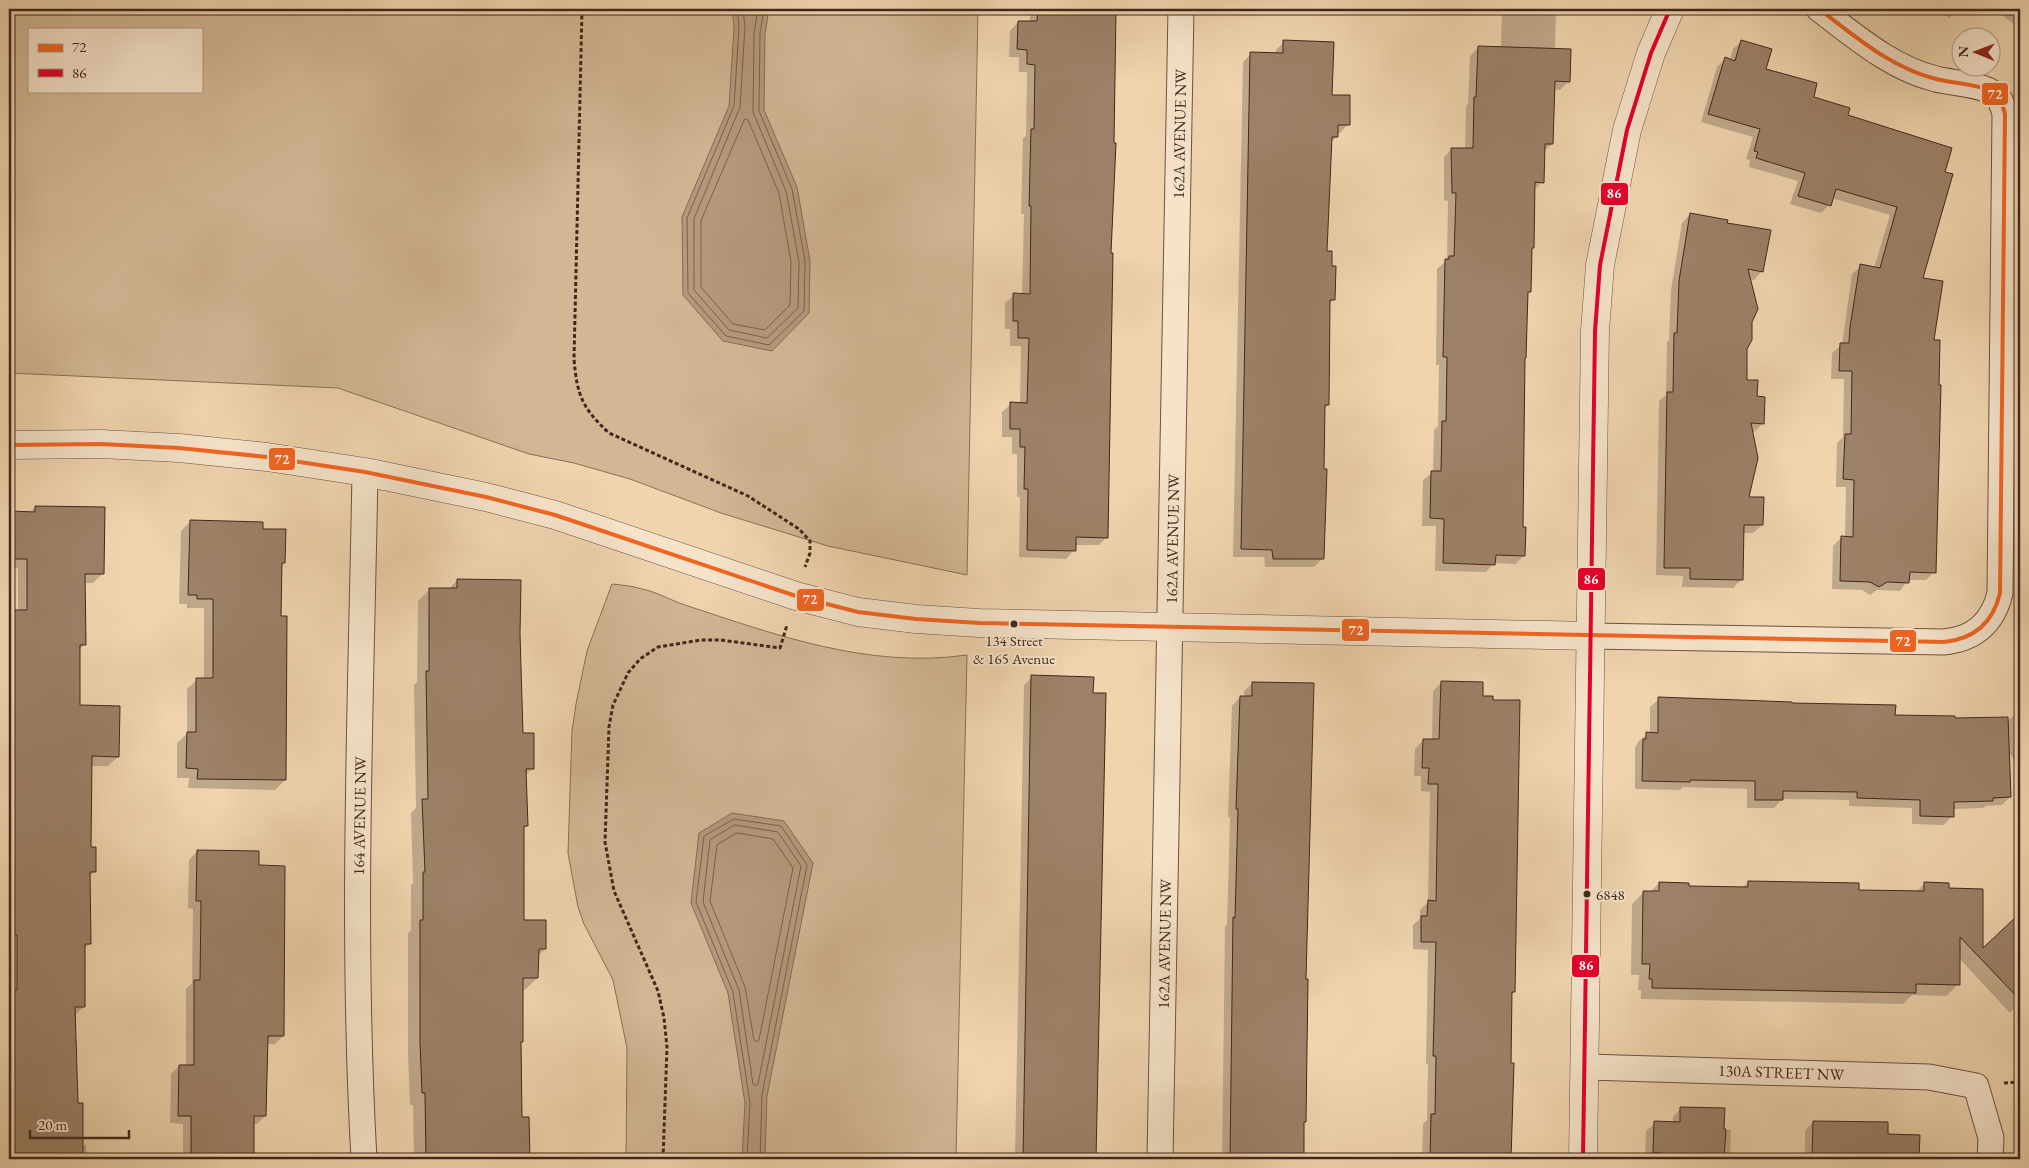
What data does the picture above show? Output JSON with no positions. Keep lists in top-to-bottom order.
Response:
{
  "streets": {
    "street": ["162A AVENUE NW", "164 AVENUE NW", "130A STREET NW"]
  },
  "places": ["134 Street & 165 Avenue", "6848"],
  "lines": ["transit line 72", "transit line 86"],
  "legend": ["72", "86"],
  "scale_bar": "20 m",
  "north": "left"
}
